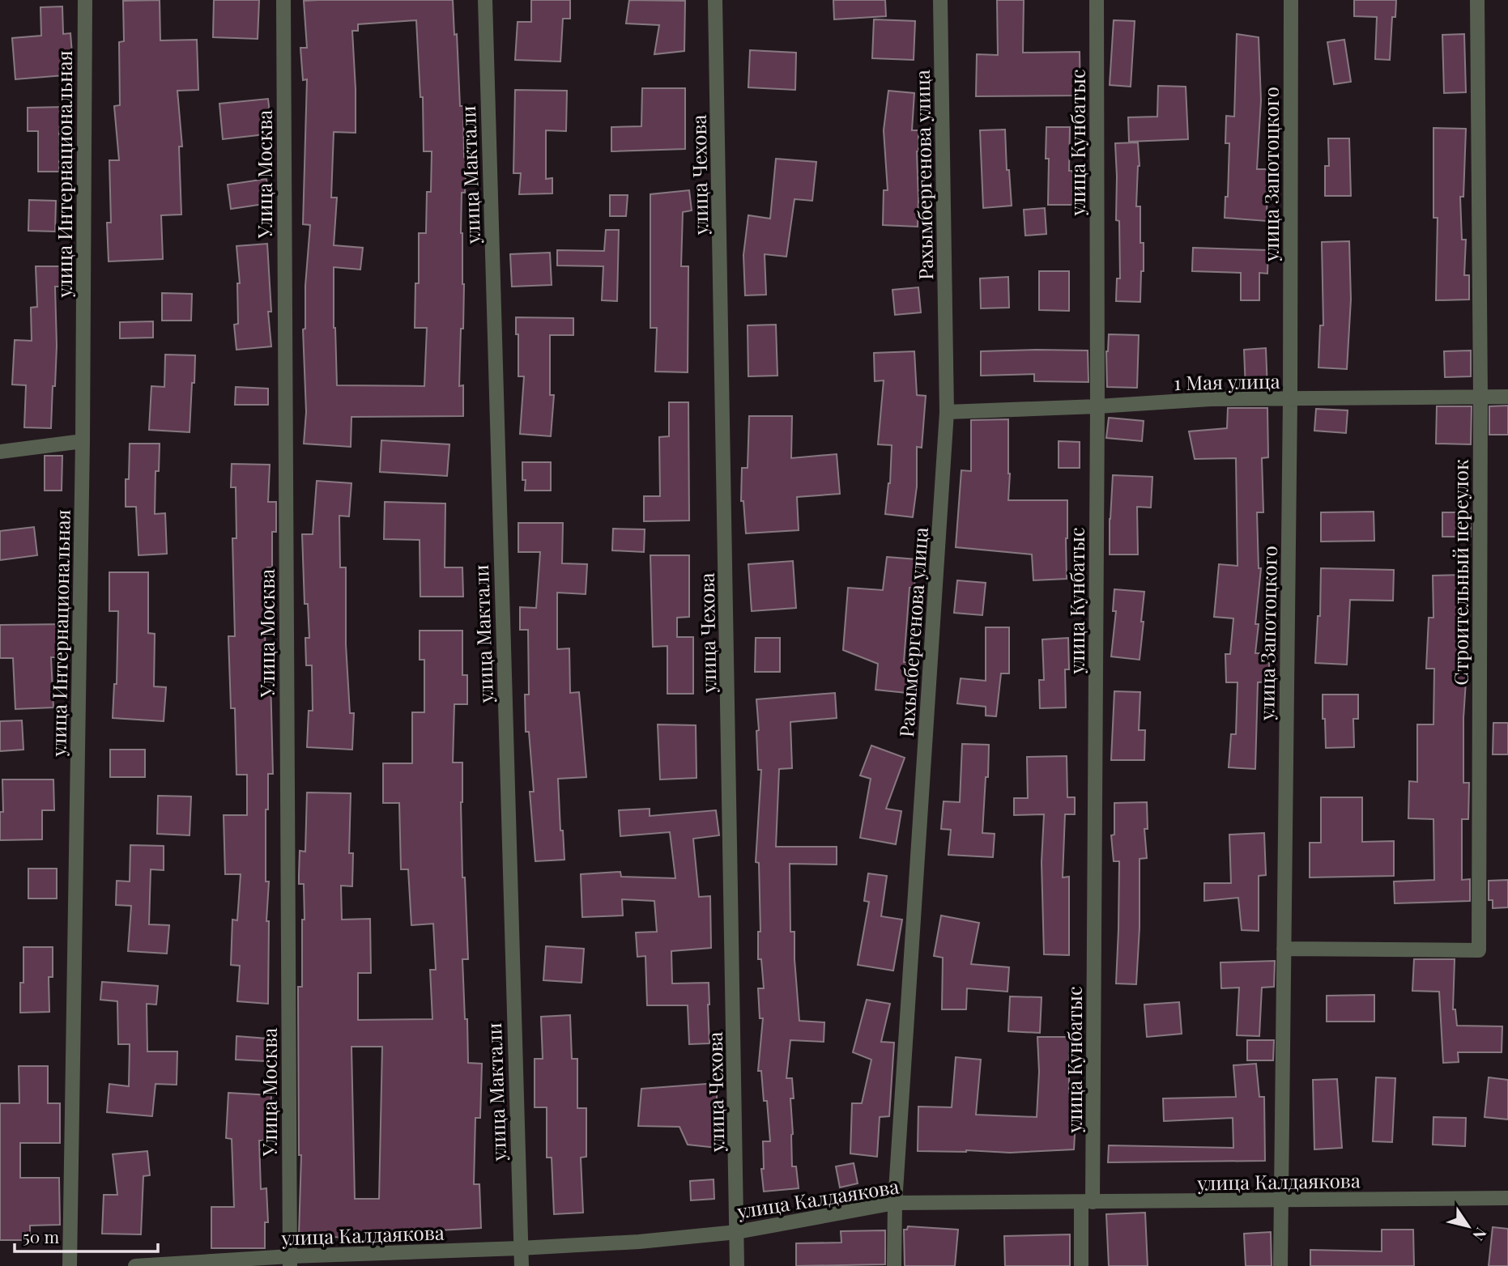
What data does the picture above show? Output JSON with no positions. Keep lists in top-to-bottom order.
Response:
{
  "streets": {
    "street": [
      "улица Кунбатыс",
      "улица Интернациональная",
      "Улица Москва",
      "улица Запотоцкого",
      "улица Мактали",
      "улица Чехова",
      "Рахымбергенова улица",
      "1 Мая улица",
      "Строительный переулок",
      "улица Калдаякова"
    ]
  },
  "crossings": [
    ["улица Кунбатыс", "1 Мая улица"],
    ["улица Кунбатыс", "улица Калдаякова"],
    ["Улица Москва", "улица Калдаякова"],
    ["улица Запотоцкого", "1 Мая улица"],
    ["улица Запотоцкого", "Строительный переулок"],
    ["улица Запотоцкого", "улица Калдаякова"],
    ["улица Мактали", "улица Калдаякова"],
    ["улица Чехова", "улица Калдаякова"],
    ["Рахымбергенова улица", "1 Мая улица"],
    ["Рахымбергенова улица", "улица Калдаякова"],
    ["1 Мая улица", "Строительный переулок"]
  ],
  "scale_bar": "50 m",
  "north": "bottom right"
}
